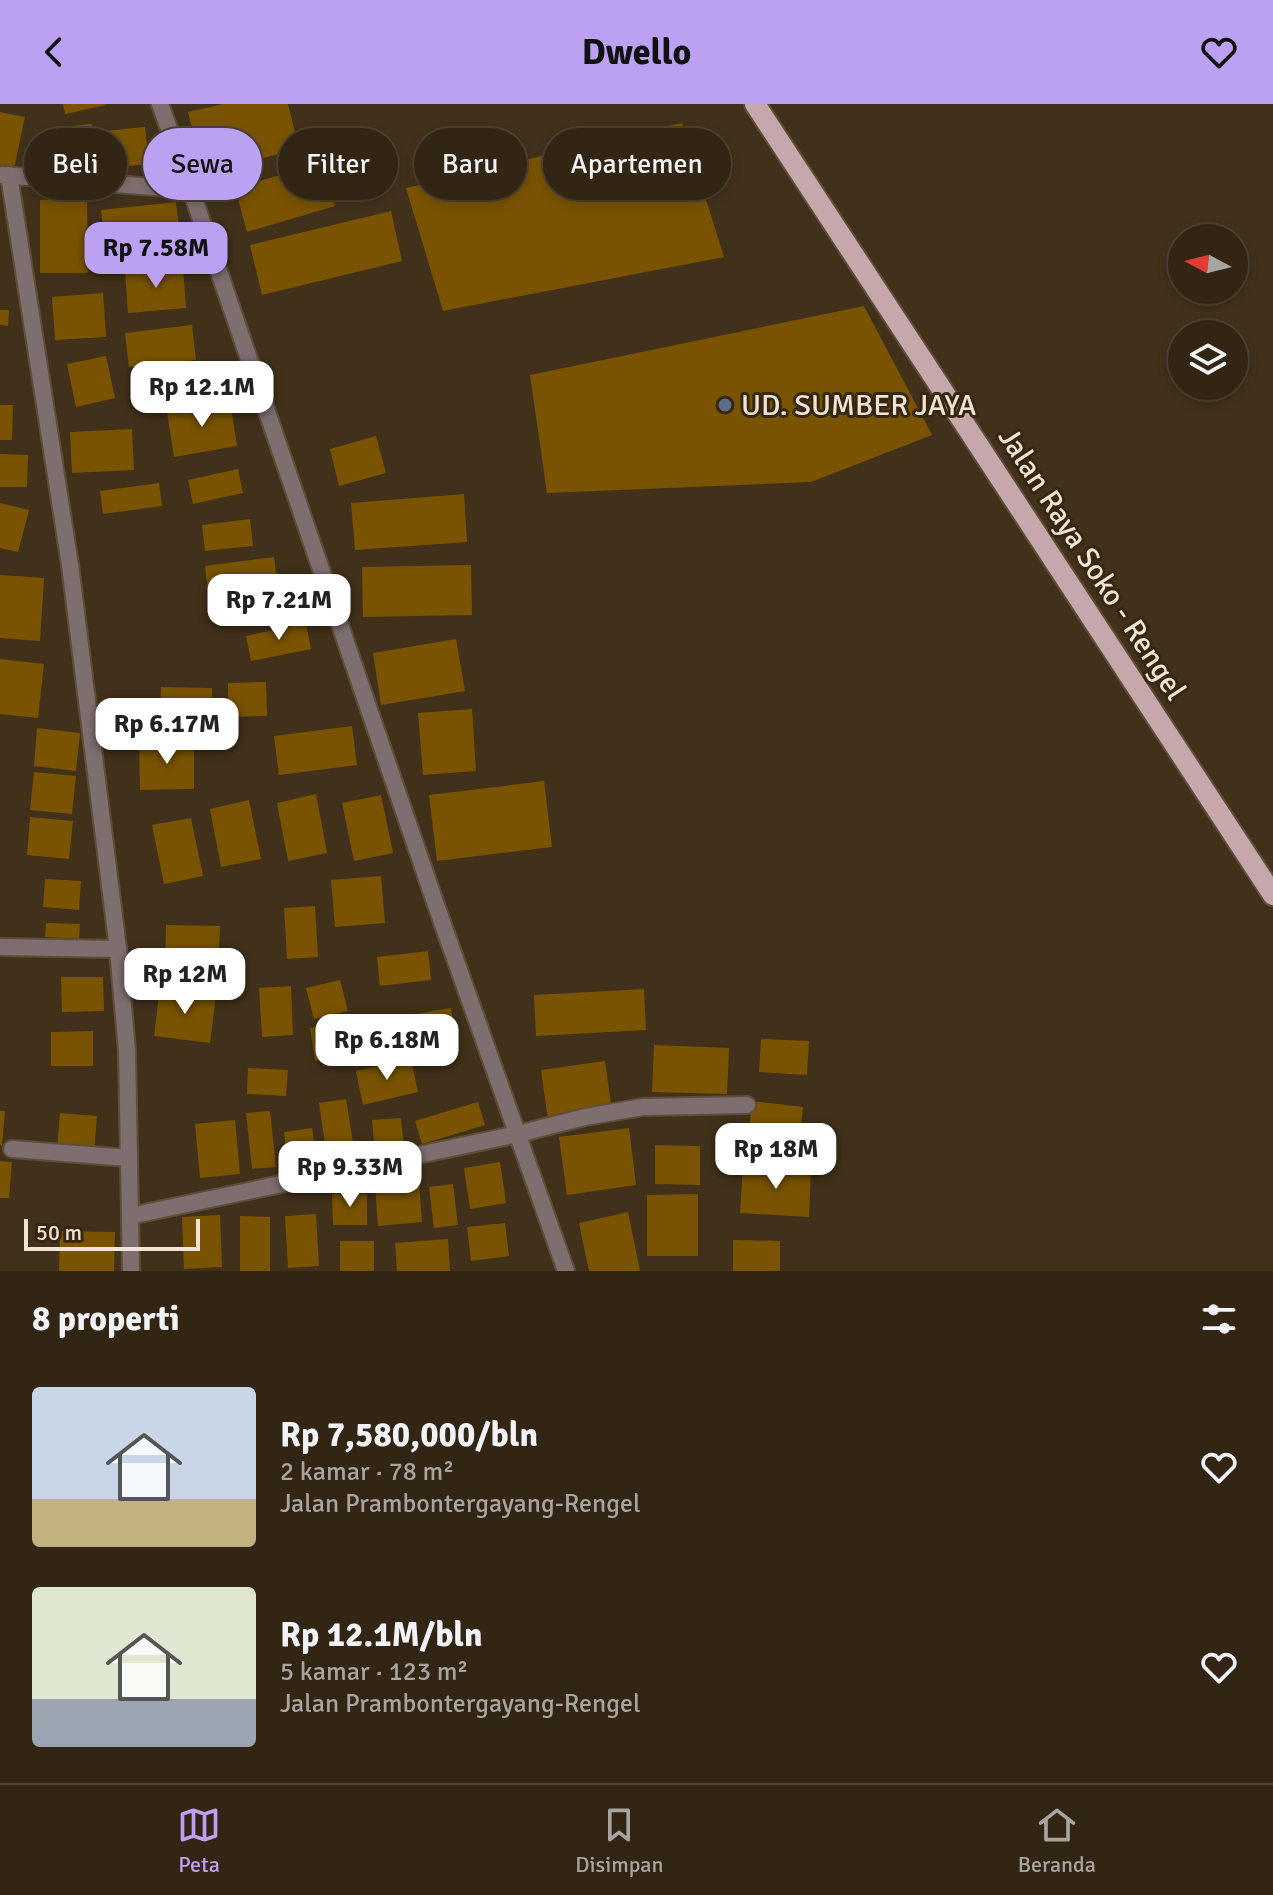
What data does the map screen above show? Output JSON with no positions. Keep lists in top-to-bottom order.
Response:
{
  "streets": {
    "main road": ["Jalan Raya Soko - Rengel"]
  },
  "places": ["UD. SUMBER JAYA"],
  "scale_bar": "50 m",
  "north": "left",
  "page": {
    "header": "Dwello",
    "chip": [
      "Beli",
      "Sewa",
      "Filter",
      "Baru",
      "Apartemen"
    ],
    "price": [
      "Rp 7.58M",
      "Rp 12.1M",
      "Rp 7.21M",
      "Rp 6.17M",
      "Rp 12M",
      "Rp 6.18M",
      "Rp 18M",
      "Rp 9.33M"
    ],
    "scale": "50 m",
    "heading": "8 properti",
    "list": [
      {
        "name": "Rp 7,580,000/bln",
        "note": "2 kamar · 78 m² · Jalan Prambontergayang-Rengel"
      },
      {
        "name": "Rp 12.1M/bln",
        "note": "5 kamar · 123 m² · Jalan Prambontergayang-Rengel"
      }
    ],
    "tabs": ["Peta", "Disimpan", "Beranda"]
  }
}
